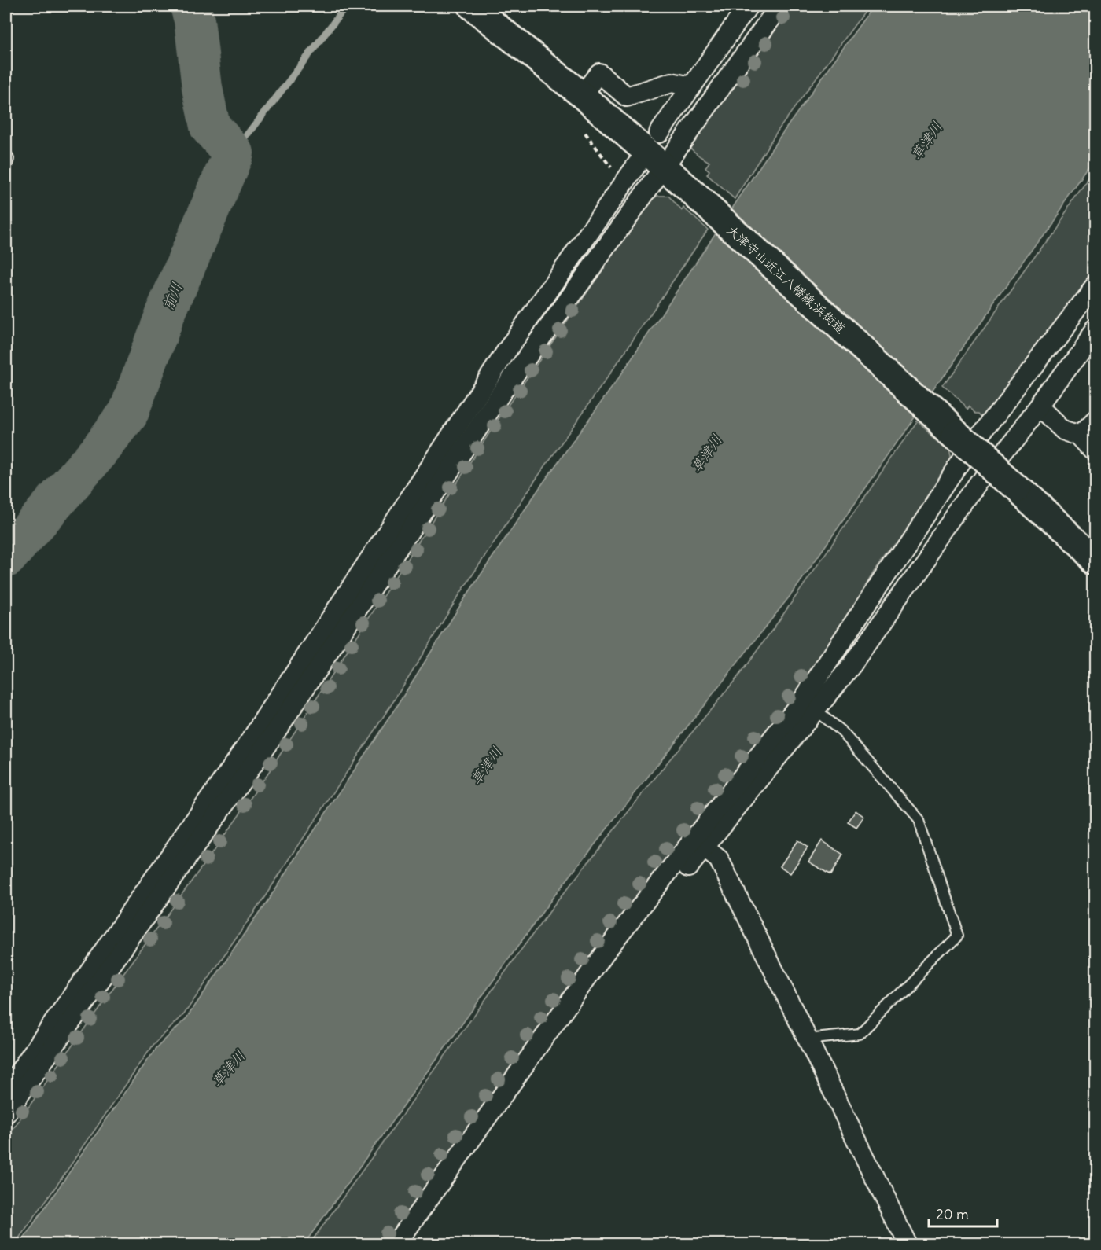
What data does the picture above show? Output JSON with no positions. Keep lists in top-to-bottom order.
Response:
{
  "streets": {
    "main road": ["大津守山近江八幡線;浜街道"]
  },
  "water": ["草津川", "前川"],
  "scale_bar": "20 m"
}
